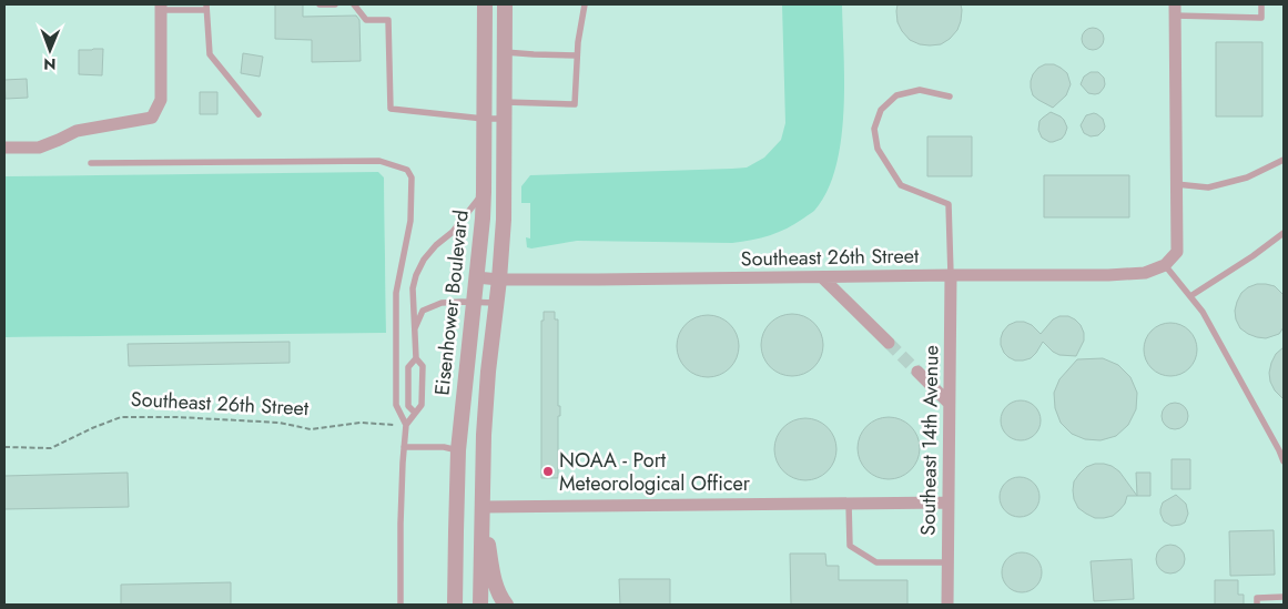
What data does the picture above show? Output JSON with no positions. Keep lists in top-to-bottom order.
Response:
{
  "streets": {
    "street": ["Southeast 26th Street", "Eisenhower Boulevard", "Southeast 14th Avenue"]
  },
  "crossings": [
    ["Southeast 26th Street", "Eisenhower Boulevard"],
    ["Southeast 26th Street", "Southeast 14th Avenue"]
  ],
  "places": ["NOAA - Port Meteorological Officer"],
  "north": "bottom"
}
